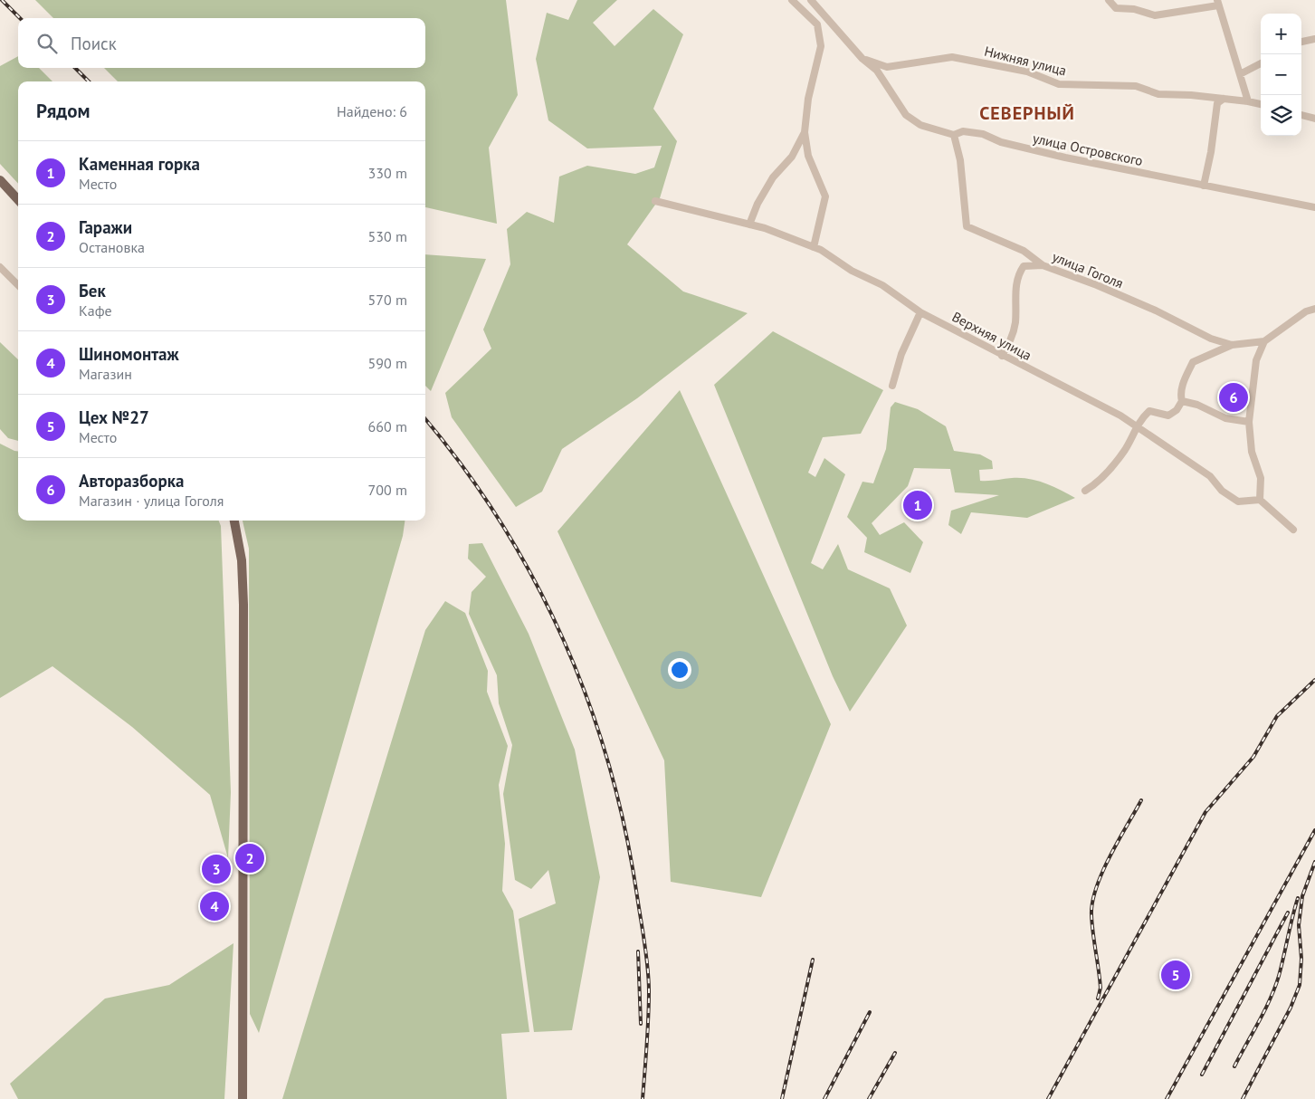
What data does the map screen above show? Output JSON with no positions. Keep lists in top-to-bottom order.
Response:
{
  "streets": {
    "street": [
      "Нижняя улица",
      "улица Островского",
      "улица Гоголя",
      "Верхняя улица"
    ]
  },
  "crossings": [
    ["Нижняя улица", "улица Островского"],
    ["улица Островского", "улица Гоголя"]
  ],
  "districts": ["СЕВЕРНЫЙ"],
  "page": {
    "map_buttons": ["+", "−"],
    "search": "Поиск",
    "heading": ["Рядом", "Найдено: 6"],
    "list": [
      {
        "mark": "1",
        "name": "Каменная горка",
        "note": "Место",
        "value": "330 m"
      },
      {
        "mark": "2",
        "name": "Гаражи",
        "note": "Остановка",
        "value": "530 m"
      },
      {
        "mark": "3",
        "name": "Бек",
        "note": "Кафе",
        "value": "570 m"
      },
      {
        "mark": "4",
        "name": "Шиномонтаж",
        "note": "Магазин",
        "value": "590 m"
      },
      {
        "mark": "5",
        "name": "Цех №27",
        "note": "Место",
        "value": "660 m"
      },
      {
        "mark": "6",
        "name": "Авторазборка",
        "note": "Магазин · улица Гоголя",
        "value": "700 m"
      }
    ],
    "pins": [
      "6",
      "1",
      "2",
      "3",
      "4",
      "5"
    ]
  }
}
